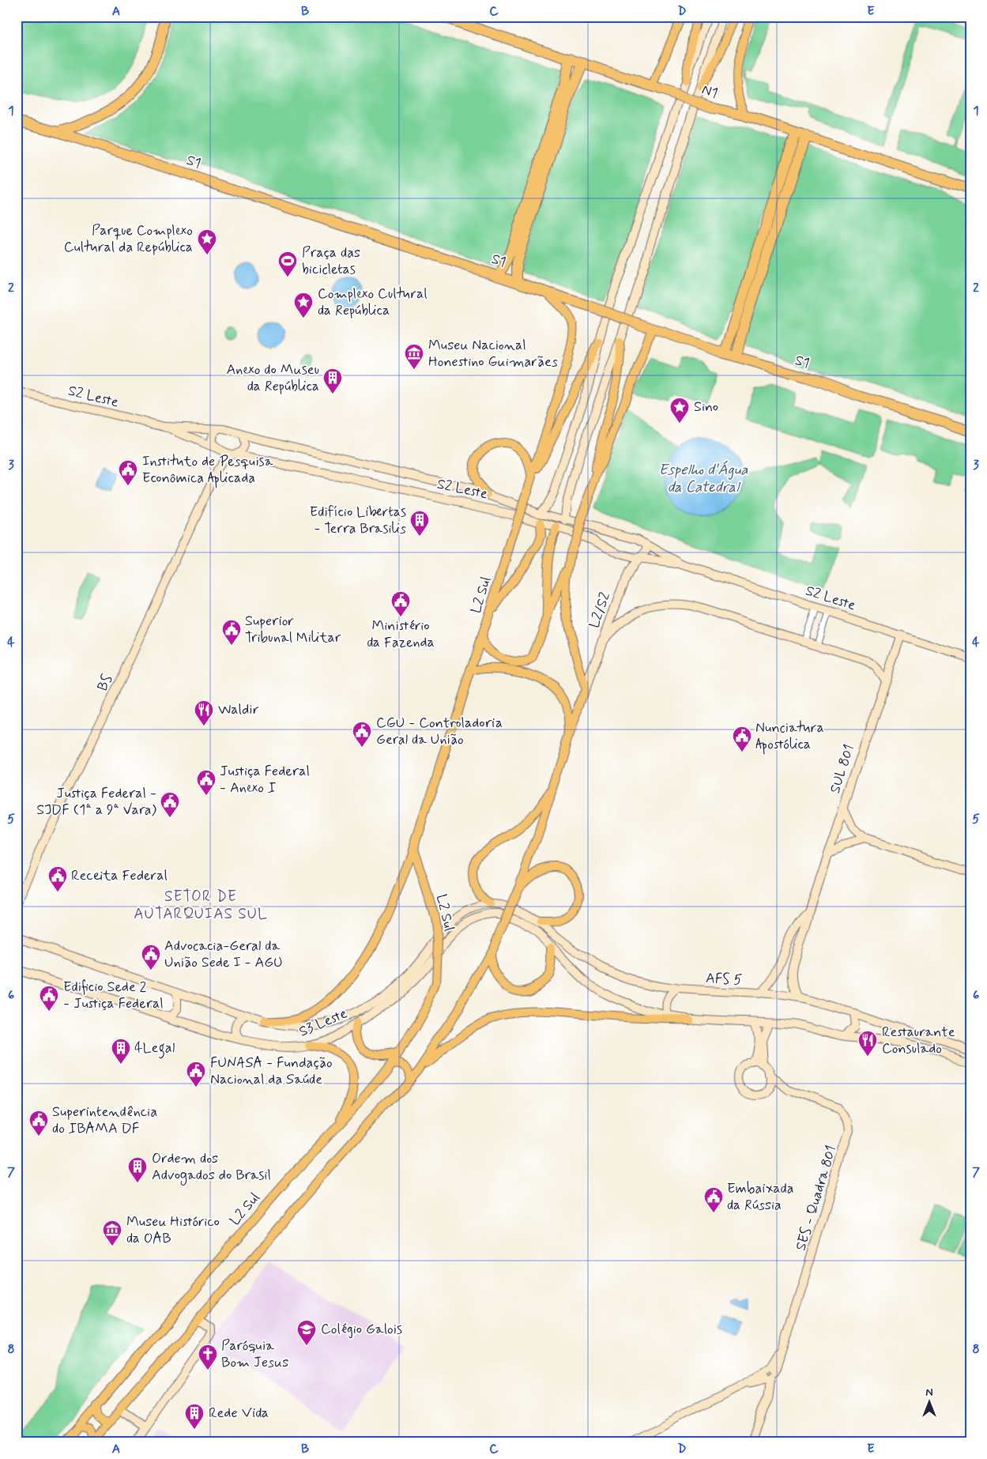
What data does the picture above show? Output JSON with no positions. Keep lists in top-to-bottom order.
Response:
{
  "streets": {
    "highway": ["N1", "S1"],
    "main road": [
      "S2 Leste",
      "L2 Sul",
      "L2/S2",
      "BS",
      "SUL 801",
      "AFS 5",
      "S3 Leste",
      "SES - Quadra 801"
    ]
  },
  "crossings": [
    ["S1", "L2 Sul"],
    ["S2 Leste", "L2/S2"],
    ["S2 Leste", "BS"],
    ["S2 Leste", "SUL 801"],
    ["SUL 801", "AFS 5"],
    ["AFS 5", "S3 Leste"]
  ],
  "districts": ["SETOR DE AUTARQUIAS SUL"],
  "water": ["Espelho d'Água da Catedral"],
  "places": {
    "place": ["Parque Complexo Cultural da República", "Complexo Cultural da República", "Sino"],
    "sports": ["Praça das bicicletas"],
    "museum": ["Museu Nacional Honestino Guimarães", "Museu Histórico da OAB"],
    "building": [
      "Anexo do Museu da República",
      "Edifício Libertas - Terra Brasilis",
      "4Legal",
      "Ordem dos Advogados do Brasil",
      "Rede Vida"
    ],
    "public building": [
      "Instituto de Pesquisa Econômica Aplicada",
      "Ministério da Fazenda",
      "Superior Tribunal Militar",
      "CGU - Controladoria Geral da União",
      "Nunciatura Apostólica",
      "Justiça Federal - Anexo I",
      "Justiça Federal - SJDF (1ª a 9ª Vara)",
      "Receita Federal",
      "Advocacia-Geral da União Sede I - AGU",
      "Edificio Sede 2 - Justiça Federal",
      "FUNASA - Fundação Nacional da Saúde",
      "Superintendência do IBAMA DF",
      "Embaixada da Rússia"
    ],
    "restaurant": ["Waldir", "Restaurante Consulado"],
    "school or university": ["Colégio Galois"],
    "church": ["Paróquia Bom Jesus"]
  },
  "north": "top",
  "grid": {
    "columns": [
      "A",
      "B",
      "C",
      "D",
      "E"
    ],
    "rows": [
      "1",
      "2",
      "3",
      "4",
      "5",
      "6",
      "7",
      "8"
    ]
  }
}
